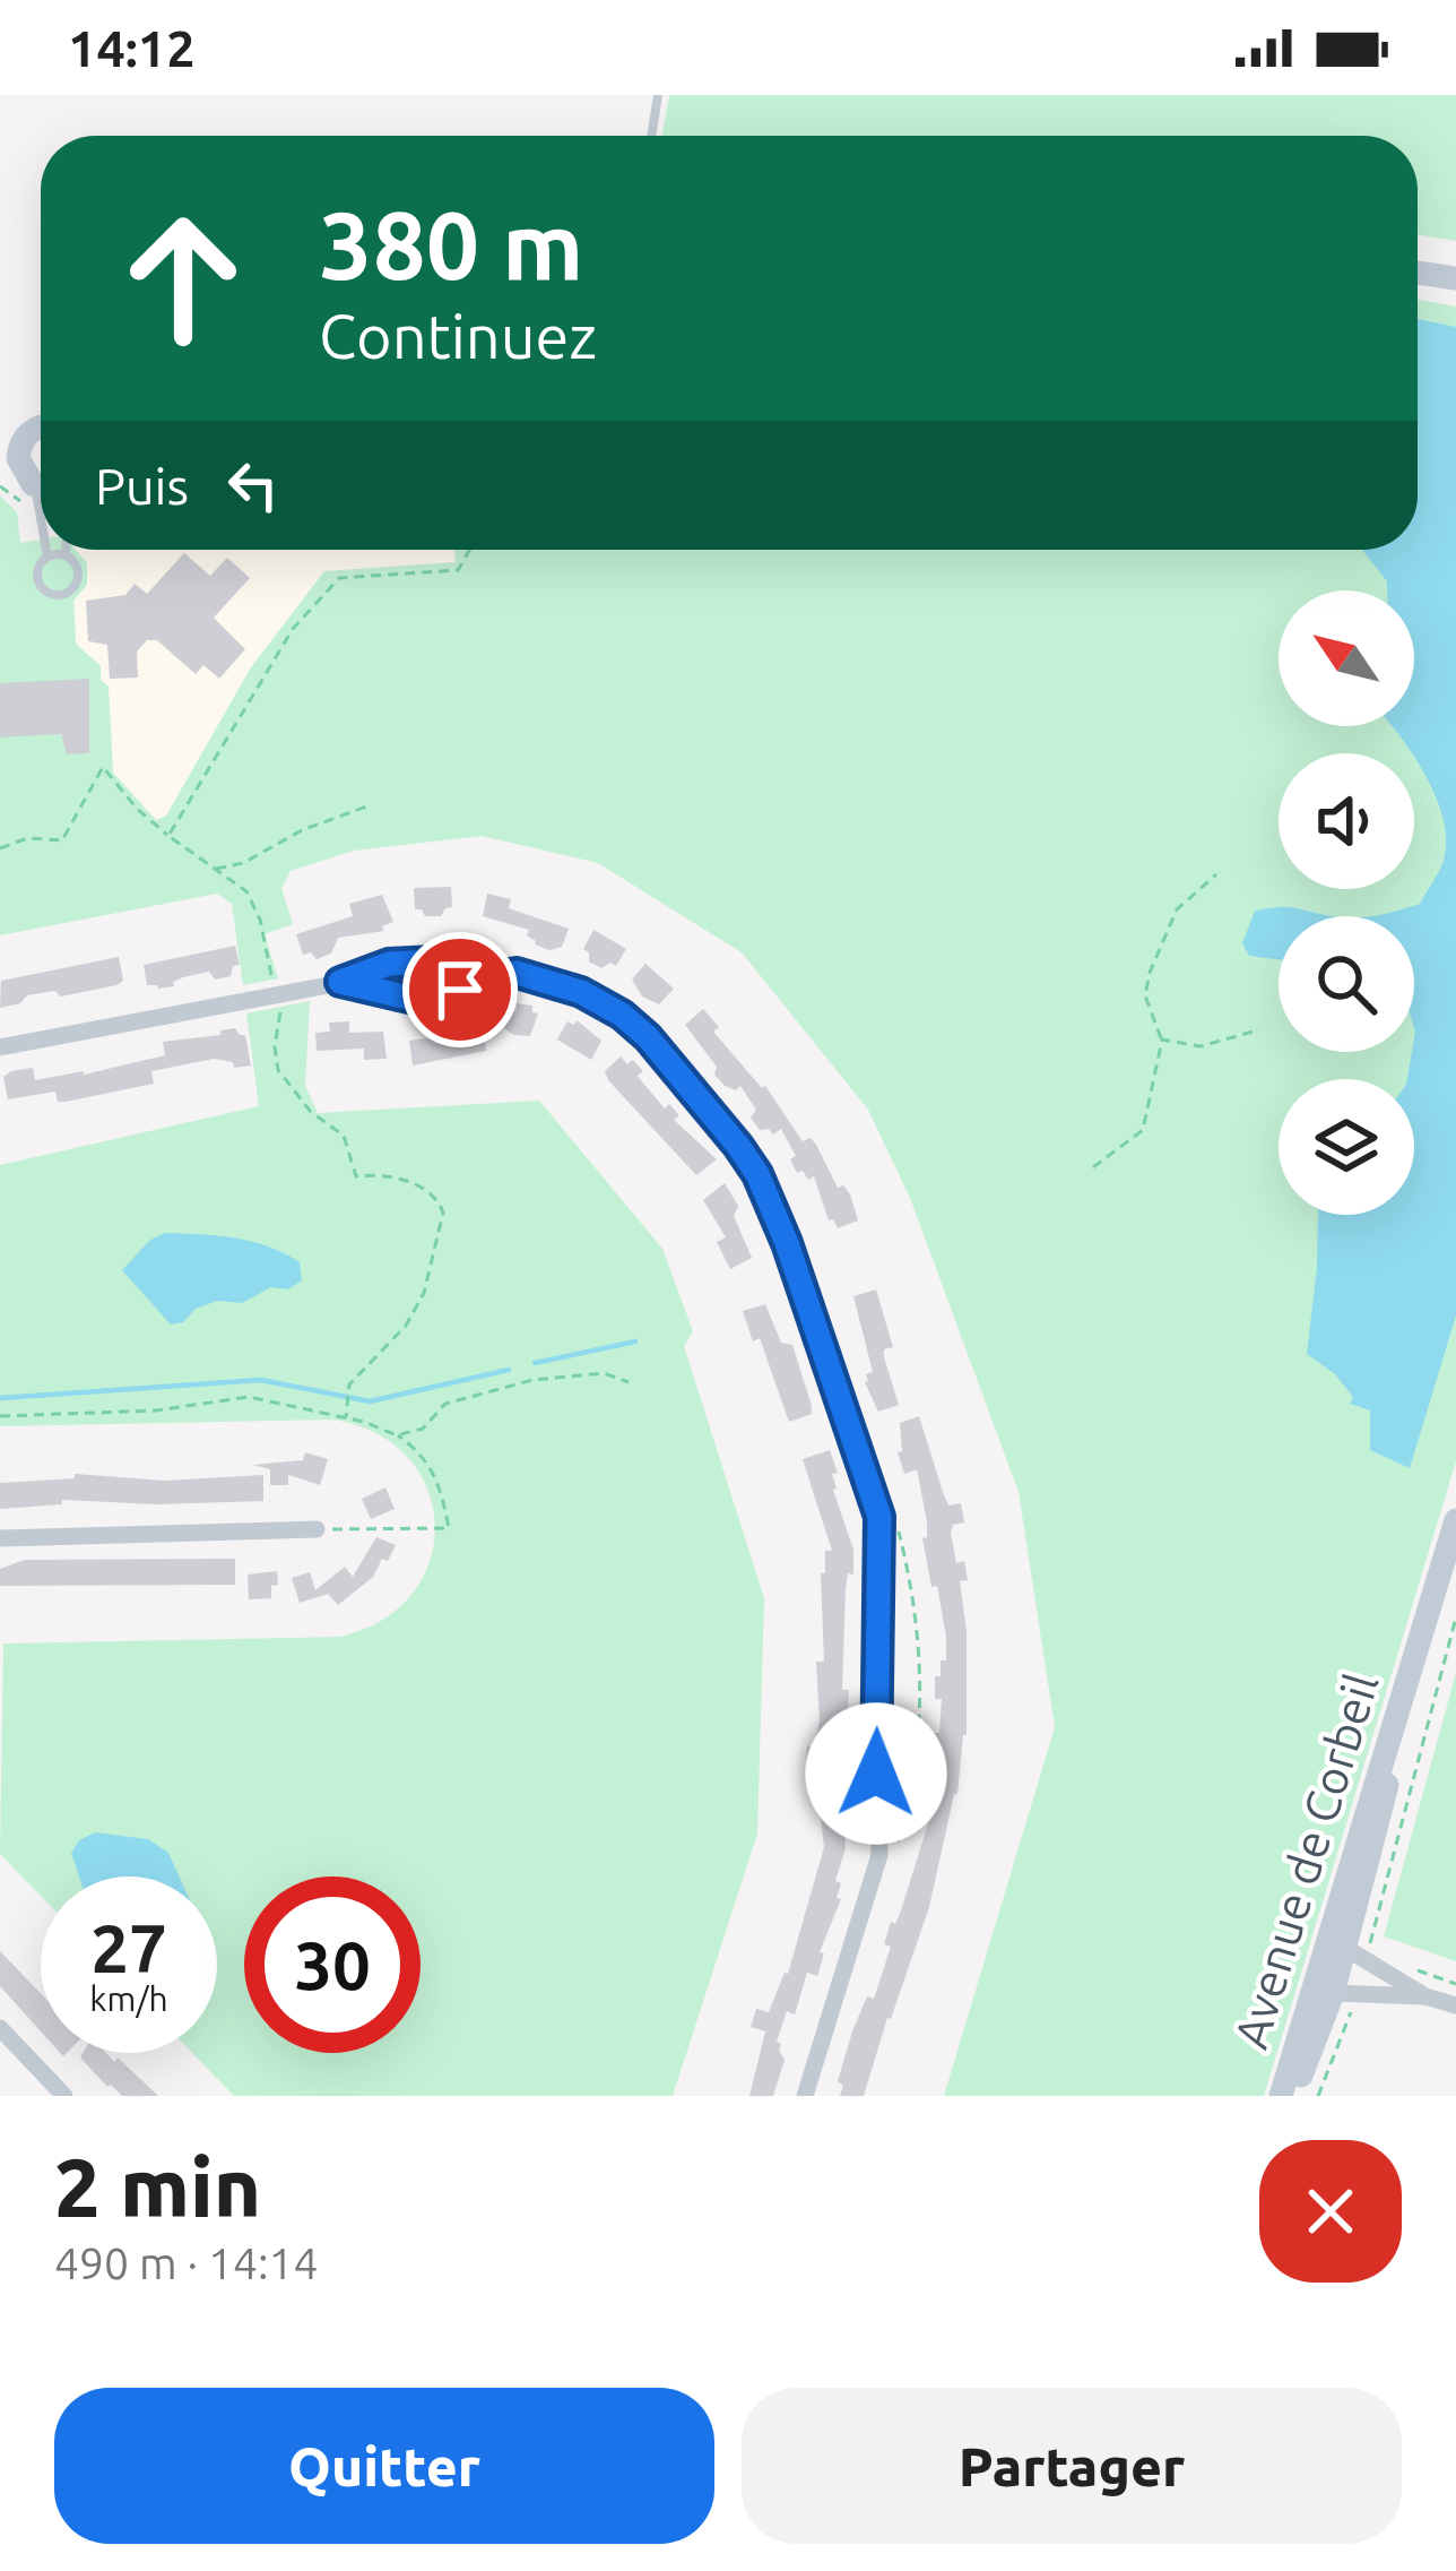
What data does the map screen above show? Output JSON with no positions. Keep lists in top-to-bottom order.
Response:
{
  "streets": {
    "main road": ["Avenue de Corbeil"]
  },
  "north": "top left",
  "page": {
    "status": "14:12",
    "turn": ["380 m", "Continuez"],
    "then": "Puis",
    "speed": "27 km/h",
    "limit": "30",
    "heading": ["2 min", "490 m · 14:14"],
    "buttons": ["Quitter", "Partager"]
  }
}
